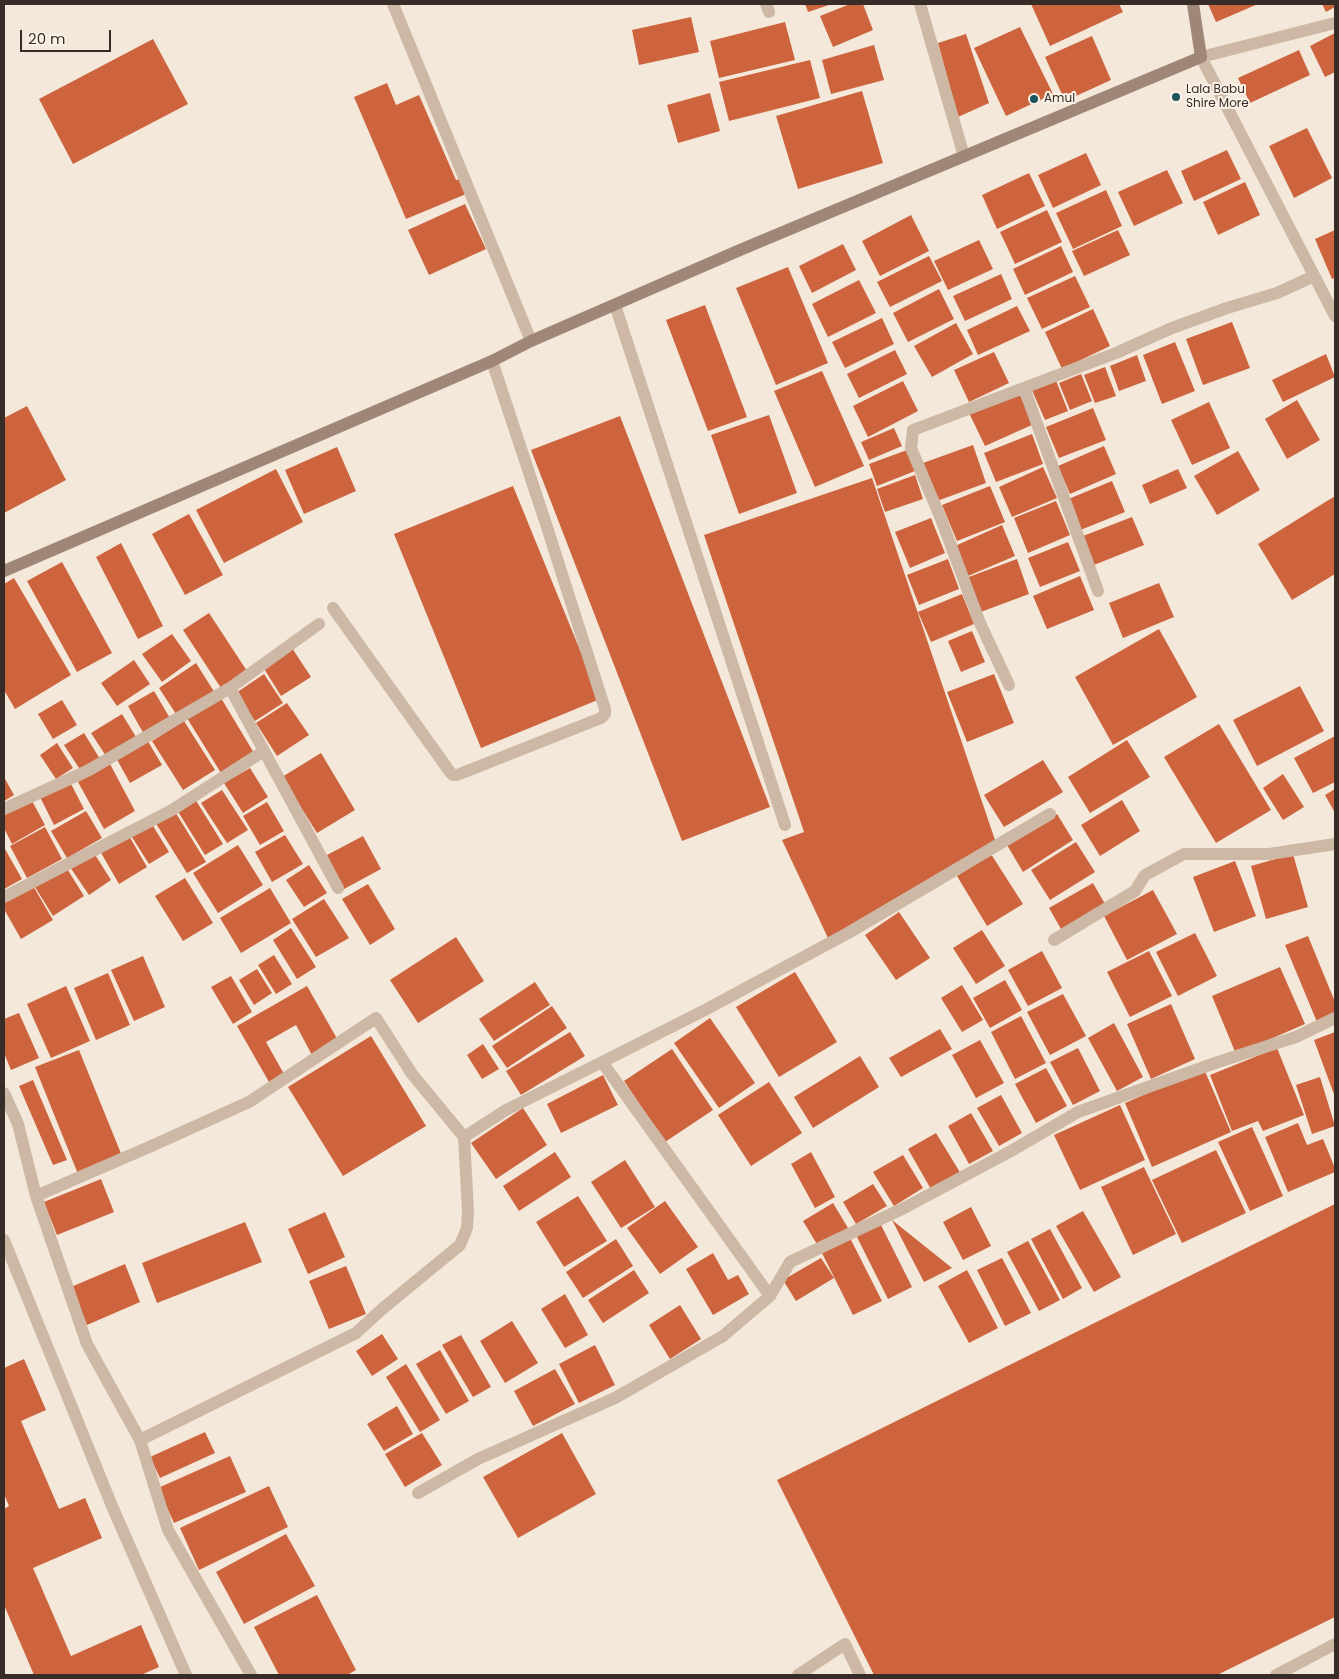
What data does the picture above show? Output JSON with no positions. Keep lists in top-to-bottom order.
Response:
{
  "places": ["Lala Babu Shire More", "Amul"],
  "scale_bar": "20 m"
}
